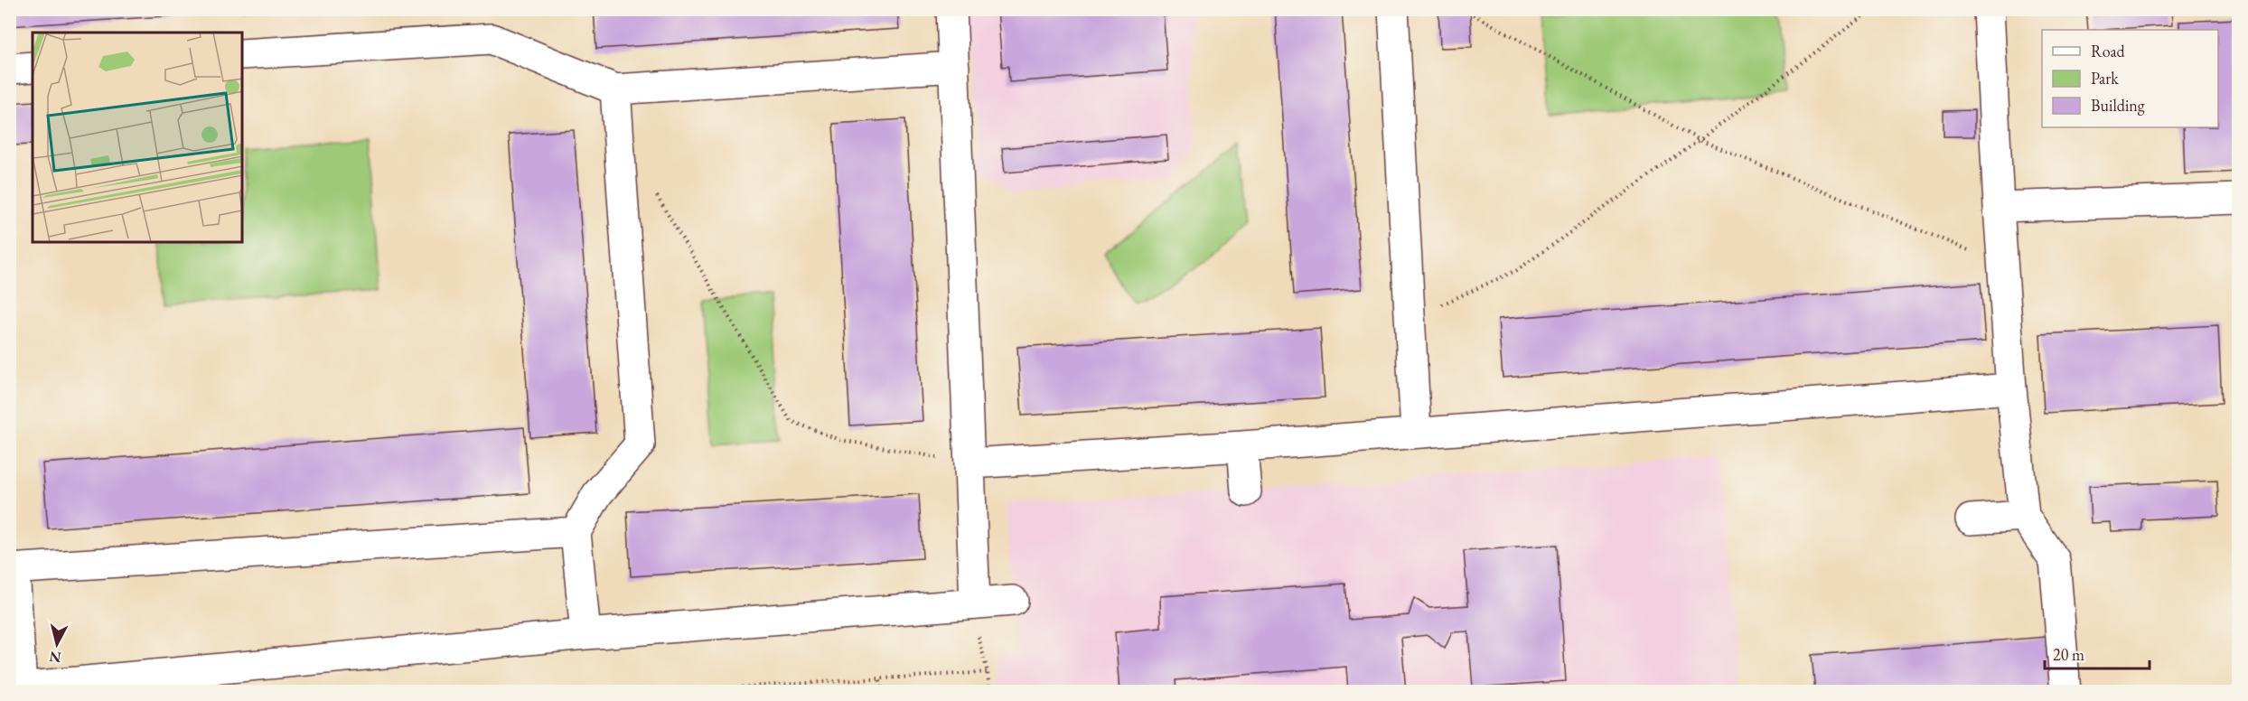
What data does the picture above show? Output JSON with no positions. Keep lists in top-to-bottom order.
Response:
{
  "legend": ["Road", "Park", "Building"],
  "scale_bar": "20 m",
  "north": "bottom"
}
